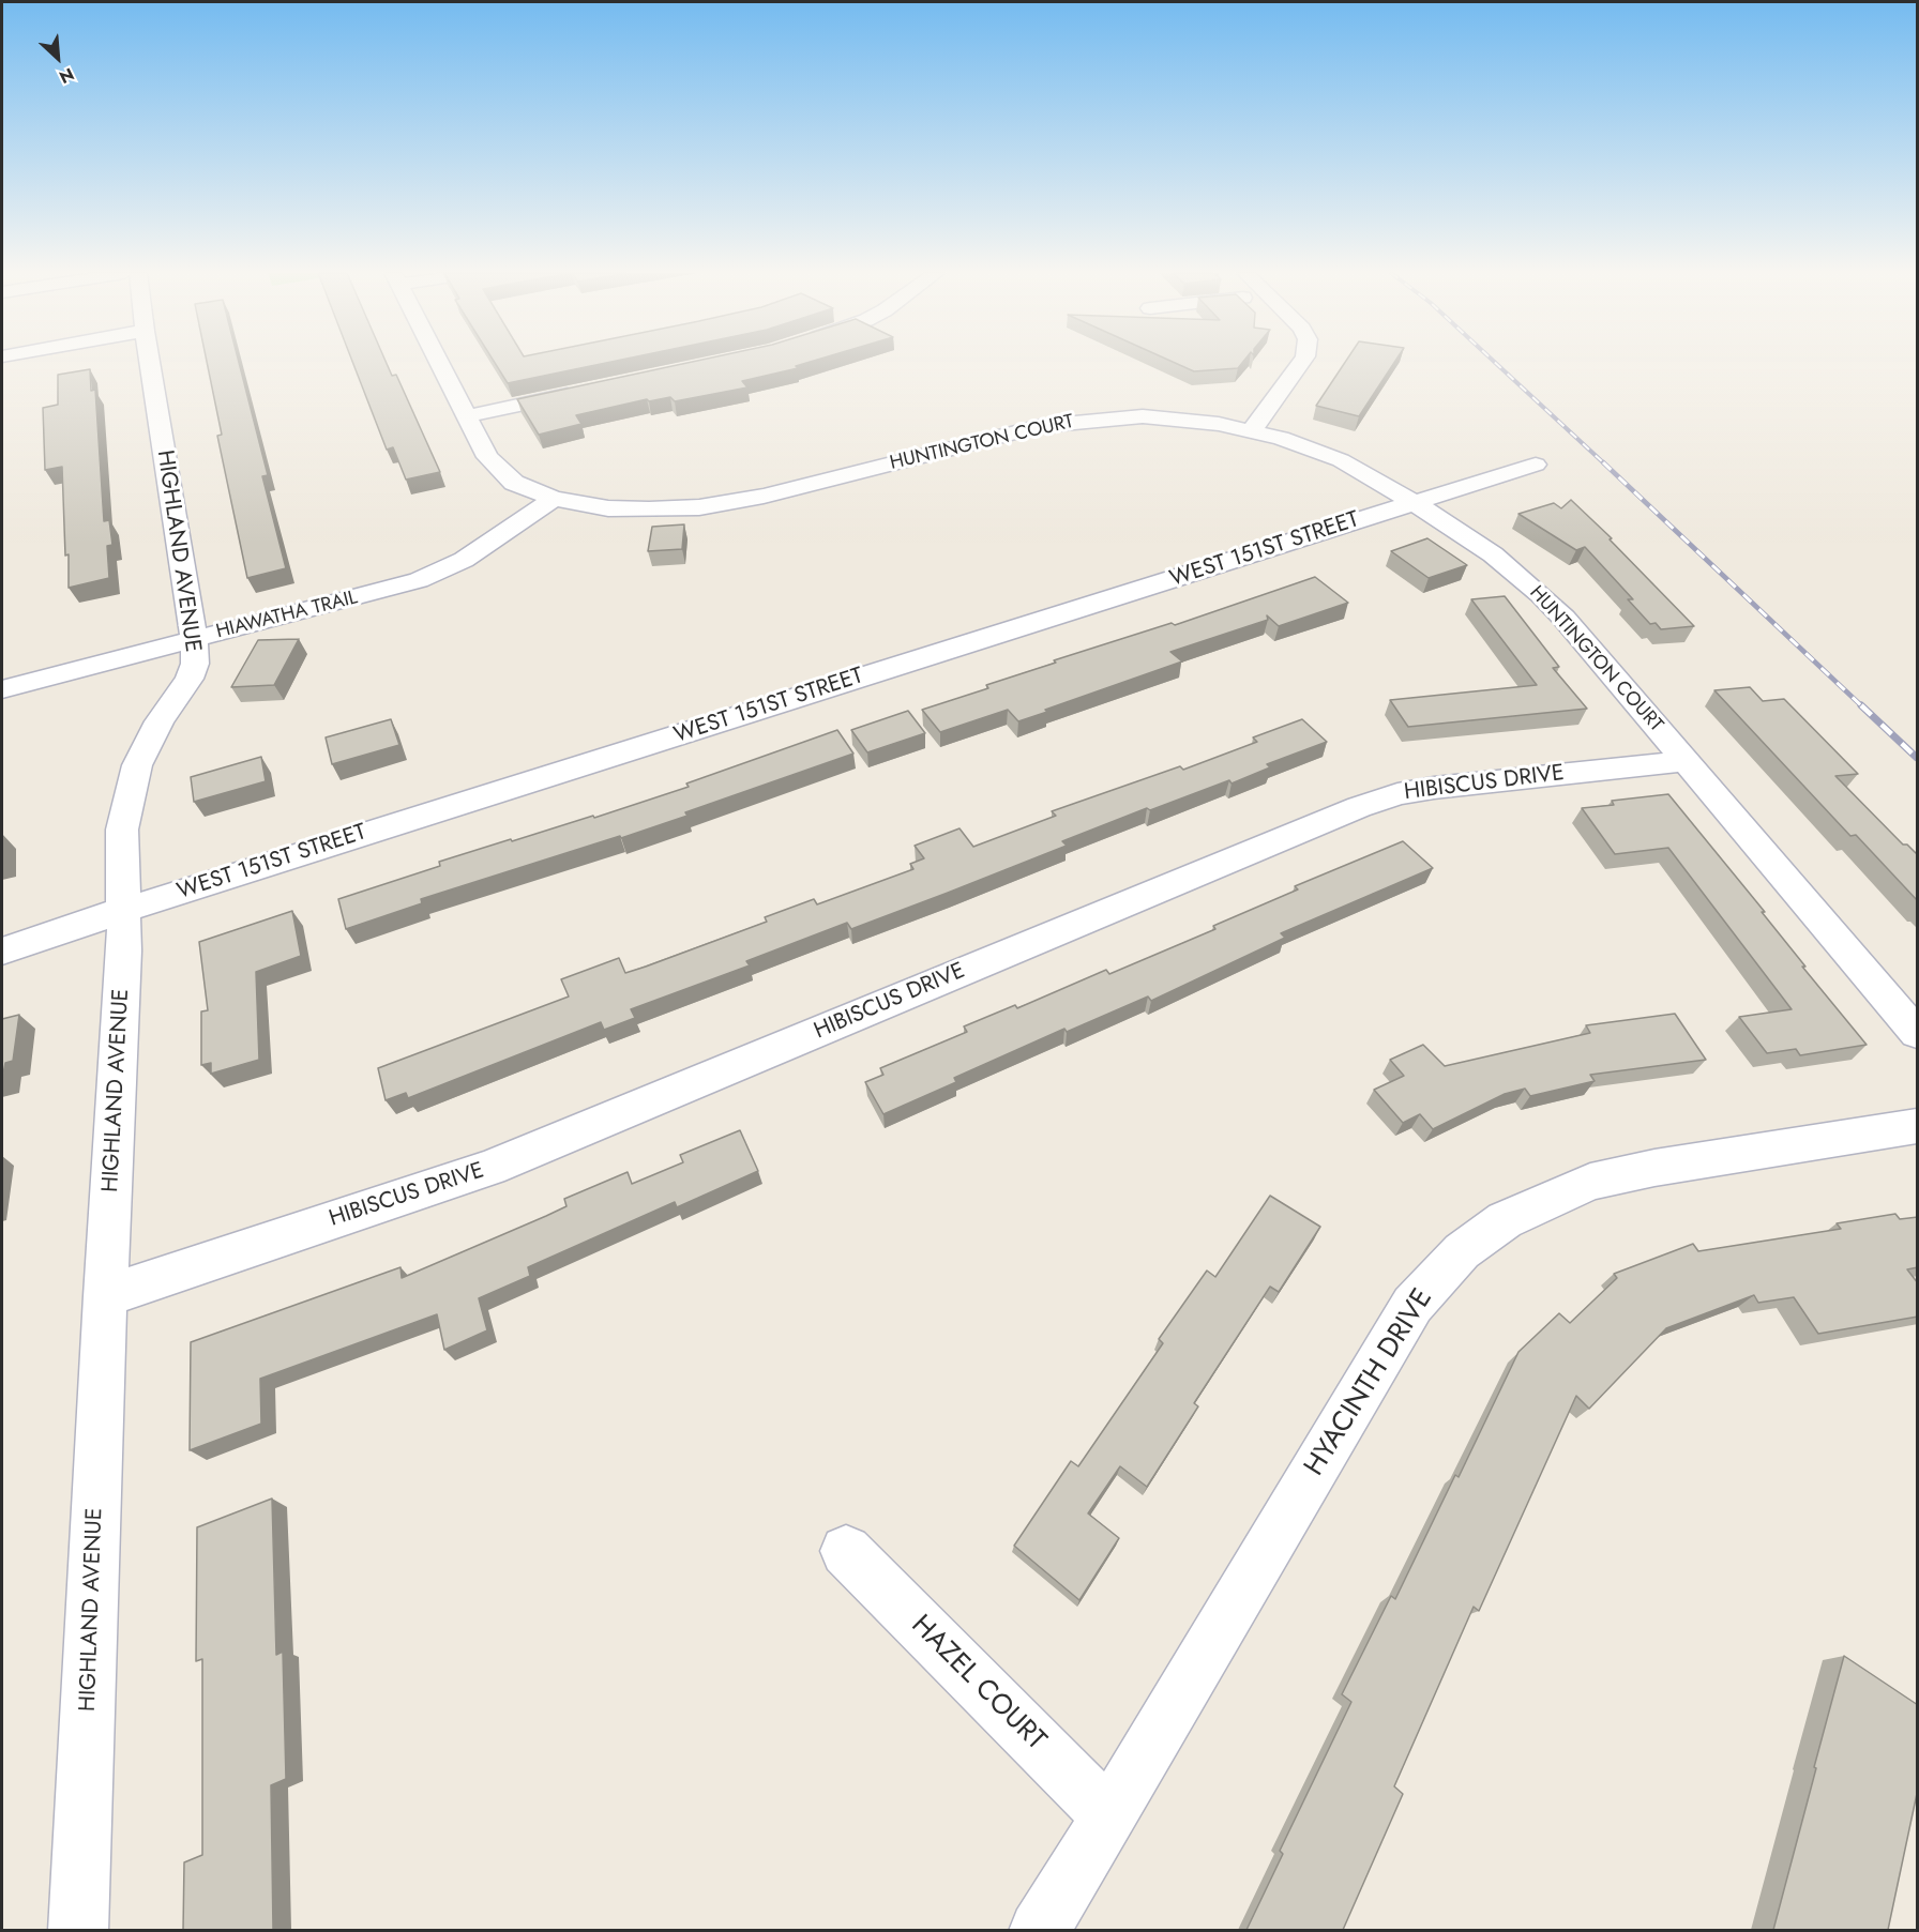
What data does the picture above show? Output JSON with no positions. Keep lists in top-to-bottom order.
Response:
{
  "streets": {
    "street": [
      "HUNTINGTON COURT",
      "WEST 151ST STREET",
      "HIGHLAND AVENUE",
      "HIAWATHA TRAIL",
      "HIBISCUS DRIVE",
      "HYACINTH DRIVE",
      "HAZEL COURT"
    ]
  },
  "crossings": [
    ["HUNTINGTON COURT", "WEST 151ST STREET"],
    ["HUNTINGTON COURT", "HIAWATHA TRAIL"],
    ["HUNTINGTON COURT", "HIBISCUS DRIVE"],
    ["WEST 151ST STREET", "HIGHLAND AVENUE"],
    ["HIGHLAND AVENUE", "HIAWATHA TRAIL"],
    ["HIGHLAND AVENUE", "HIBISCUS DRIVE"],
    ["HYACINTH DRIVE", "HAZEL COURT"]
  ],
  "north": "bottom right"
}
